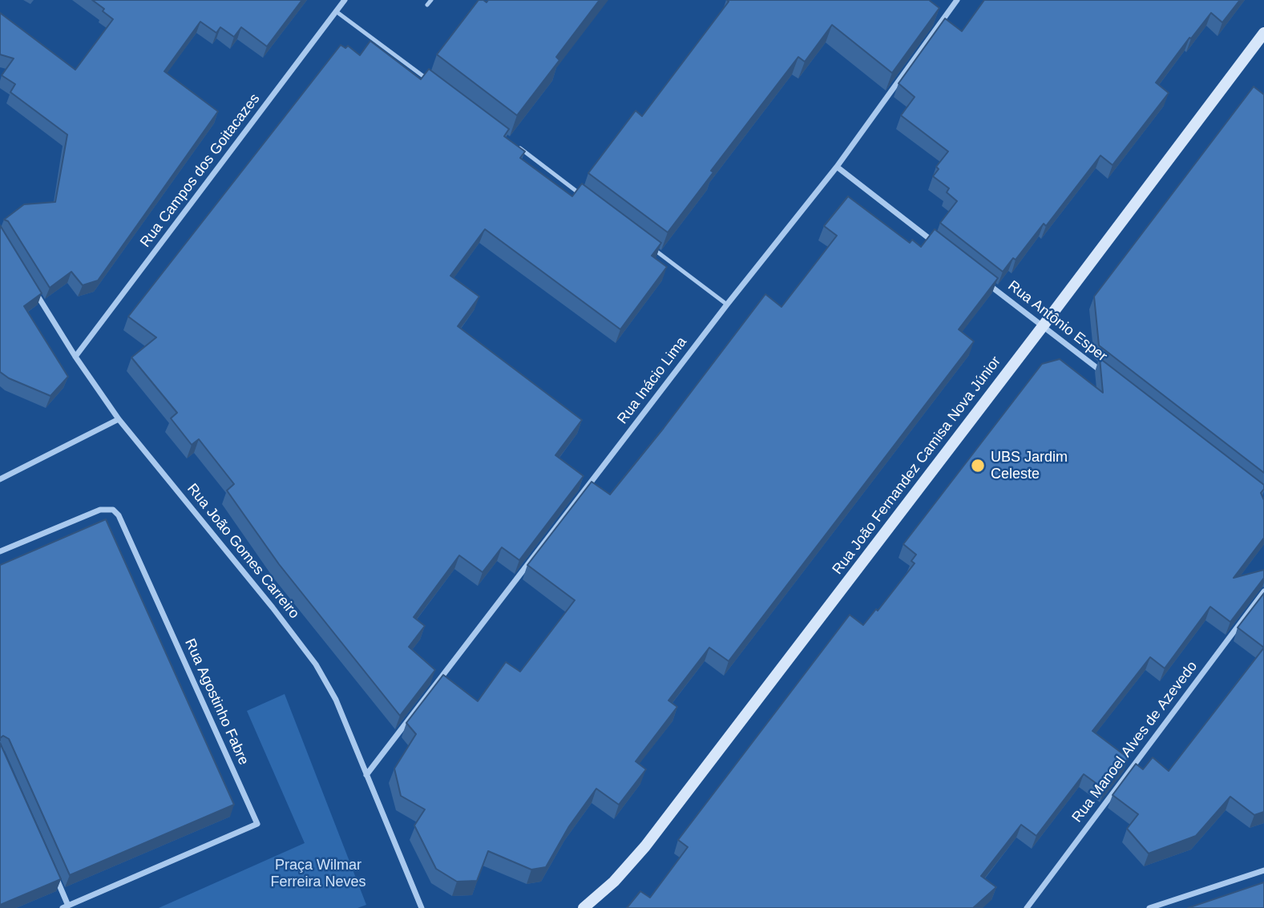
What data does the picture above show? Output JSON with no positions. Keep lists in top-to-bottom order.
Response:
{
  "streets": {
    "main road": ["Rua João Fernandez Camisa Nova Júnior"],
    "street": [
      "Rua Campos dos Goitacazes",
      "Rua Antônio Esper",
      "Rua Inácio Lima",
      "Rua João Gomes Carreiro",
      "Rua Agostinho Fabre",
      "Rua Manoel Alves de Azevedo"
    ]
  },
  "crossings": [
    ["Rua Campos dos Goitacazes", "Rua João Gomes Carreiro"],
    ["Rua Antônio Esper", "Rua João Fernandez Camisa Nova Júnior"],
    ["Rua Inácio Lima", "Rua João Gomes Carreiro"]
  ],
  "parks": ["Praça Wilmar Ferreira Neves"],
  "places": ["UBS Jardim Celeste"]
}
